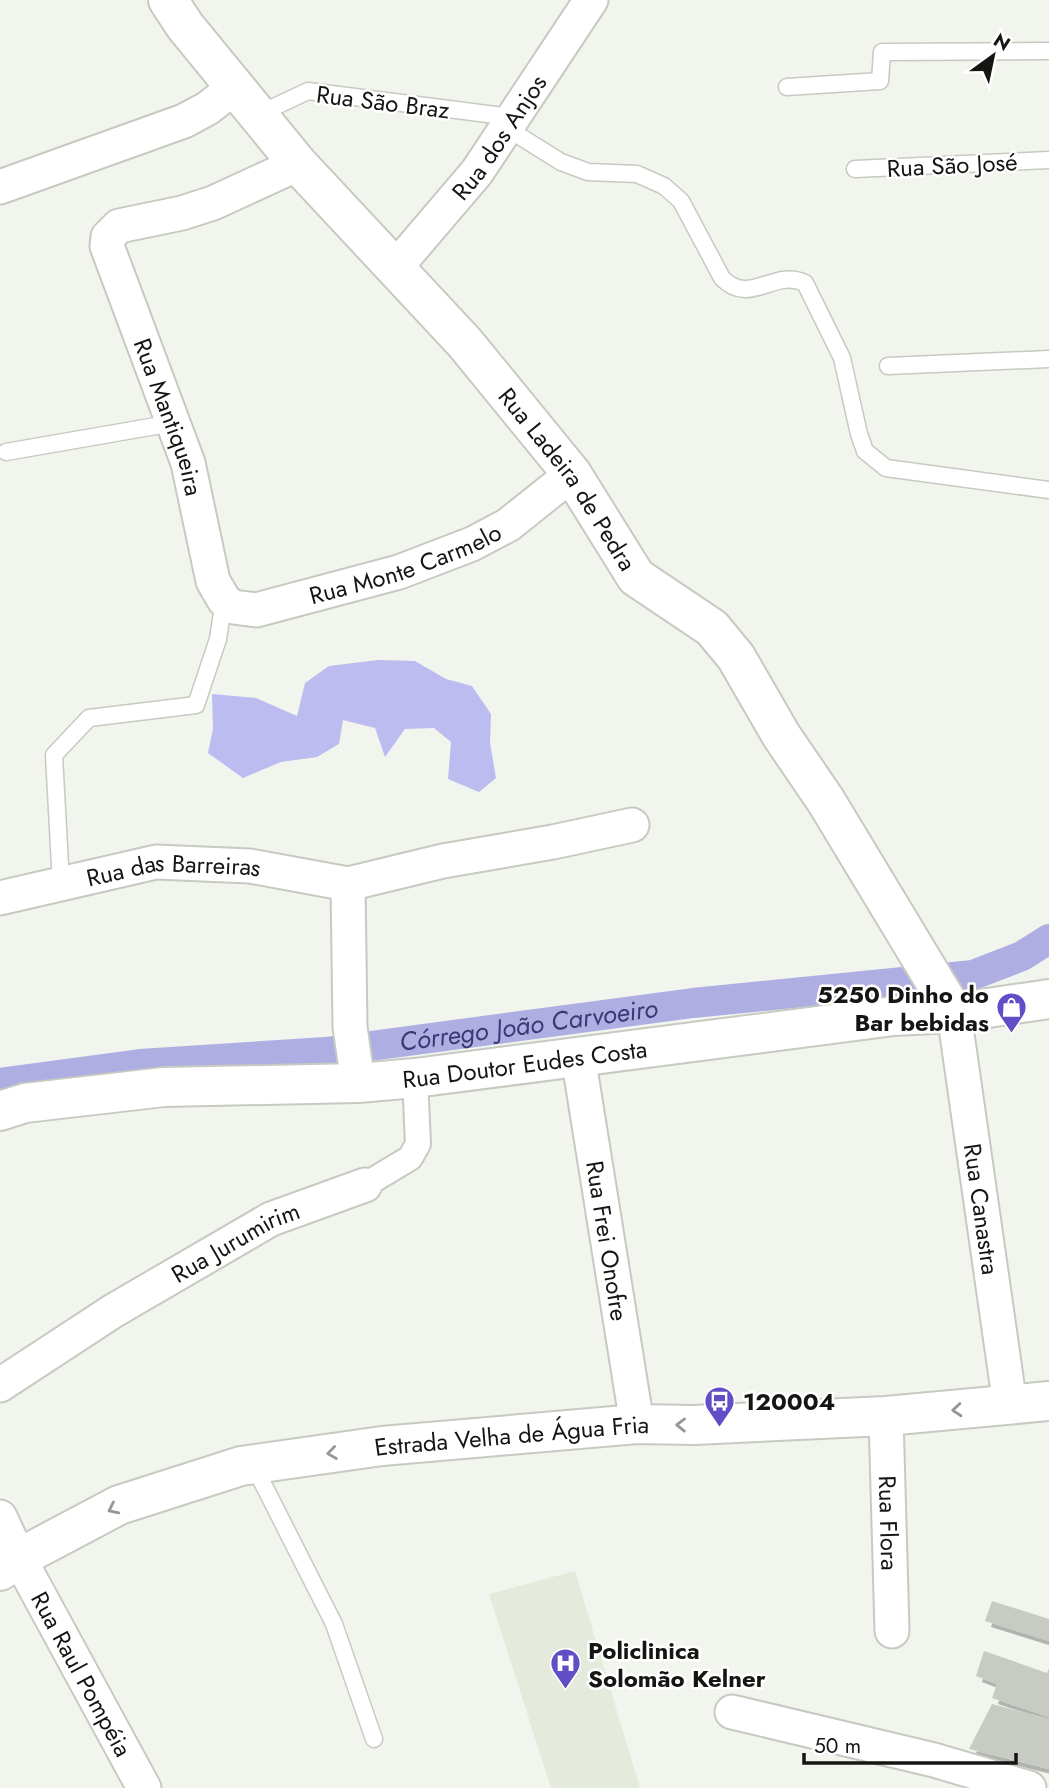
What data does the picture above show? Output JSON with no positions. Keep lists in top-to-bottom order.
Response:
{
  "streets": {
    "street": [
      "Rua dos Anjos",
      "Rua Mantiqueira",
      "Rua Ladeira de Pedra",
      "Rua Monte Carmelo",
      "Rua das Barreiras",
      "Rua Doutor Eudes Costa",
      "Rua Canastra",
      "Rua Frei Onofre",
      "Rua Jurumirim",
      "Estrada Velha de Água Fria",
      "Rua Flora",
      "Rua Raul Pompéia"
    ],
    "lane": ["Rua São Braz", "Rua São José"]
  },
  "crossings": [
    ["Rua São Braz", "Rua dos Anjos"],
    ["Rua São Braz", "Rua Ladeira de Pedra"],
    ["Rua dos Anjos", "Rua Ladeira de Pedra"],
    ["Rua Mantiqueira", "Rua Ladeira de Pedra"],
    ["Rua Mantiqueira", "Rua Monte Carmelo"],
    ["Rua Ladeira de Pedra", "Rua Monte Carmelo"],
    ["Rua Ladeira de Pedra", "Rua Doutor Eudes Costa"],
    ["Rua Ladeira de Pedra", "Rua Canastra"],
    ["Rua Doutor Eudes Costa", "Rua Canastra"],
    ["Rua Doutor Eudes Costa", "Rua Frei Onofre"],
    ["Rua Doutor Eudes Costa", "Rua Jurumirim"],
    ["Rua Canastra", "Estrada Velha de Água Fria"],
    ["Rua Frei Onofre", "Estrada Velha de Água Fria"],
    ["Estrada Velha de Água Fria", "Rua Flora"],
    ["Estrada Velha de Água Fria", "Rua Raul Pompéia"]
  ],
  "one_way": ["Estrada Velha de Água Fria"],
  "water": ["Córrego João Carvoeiro"],
  "places": {
    "shop": ["5250 Dinho do Bar bebidas"],
    "bus stop": ["120004"],
    "hospital": ["Policlinica Solomão Kelner"]
  },
  "scale_bar": "50 m",
  "north": "top right"
}
